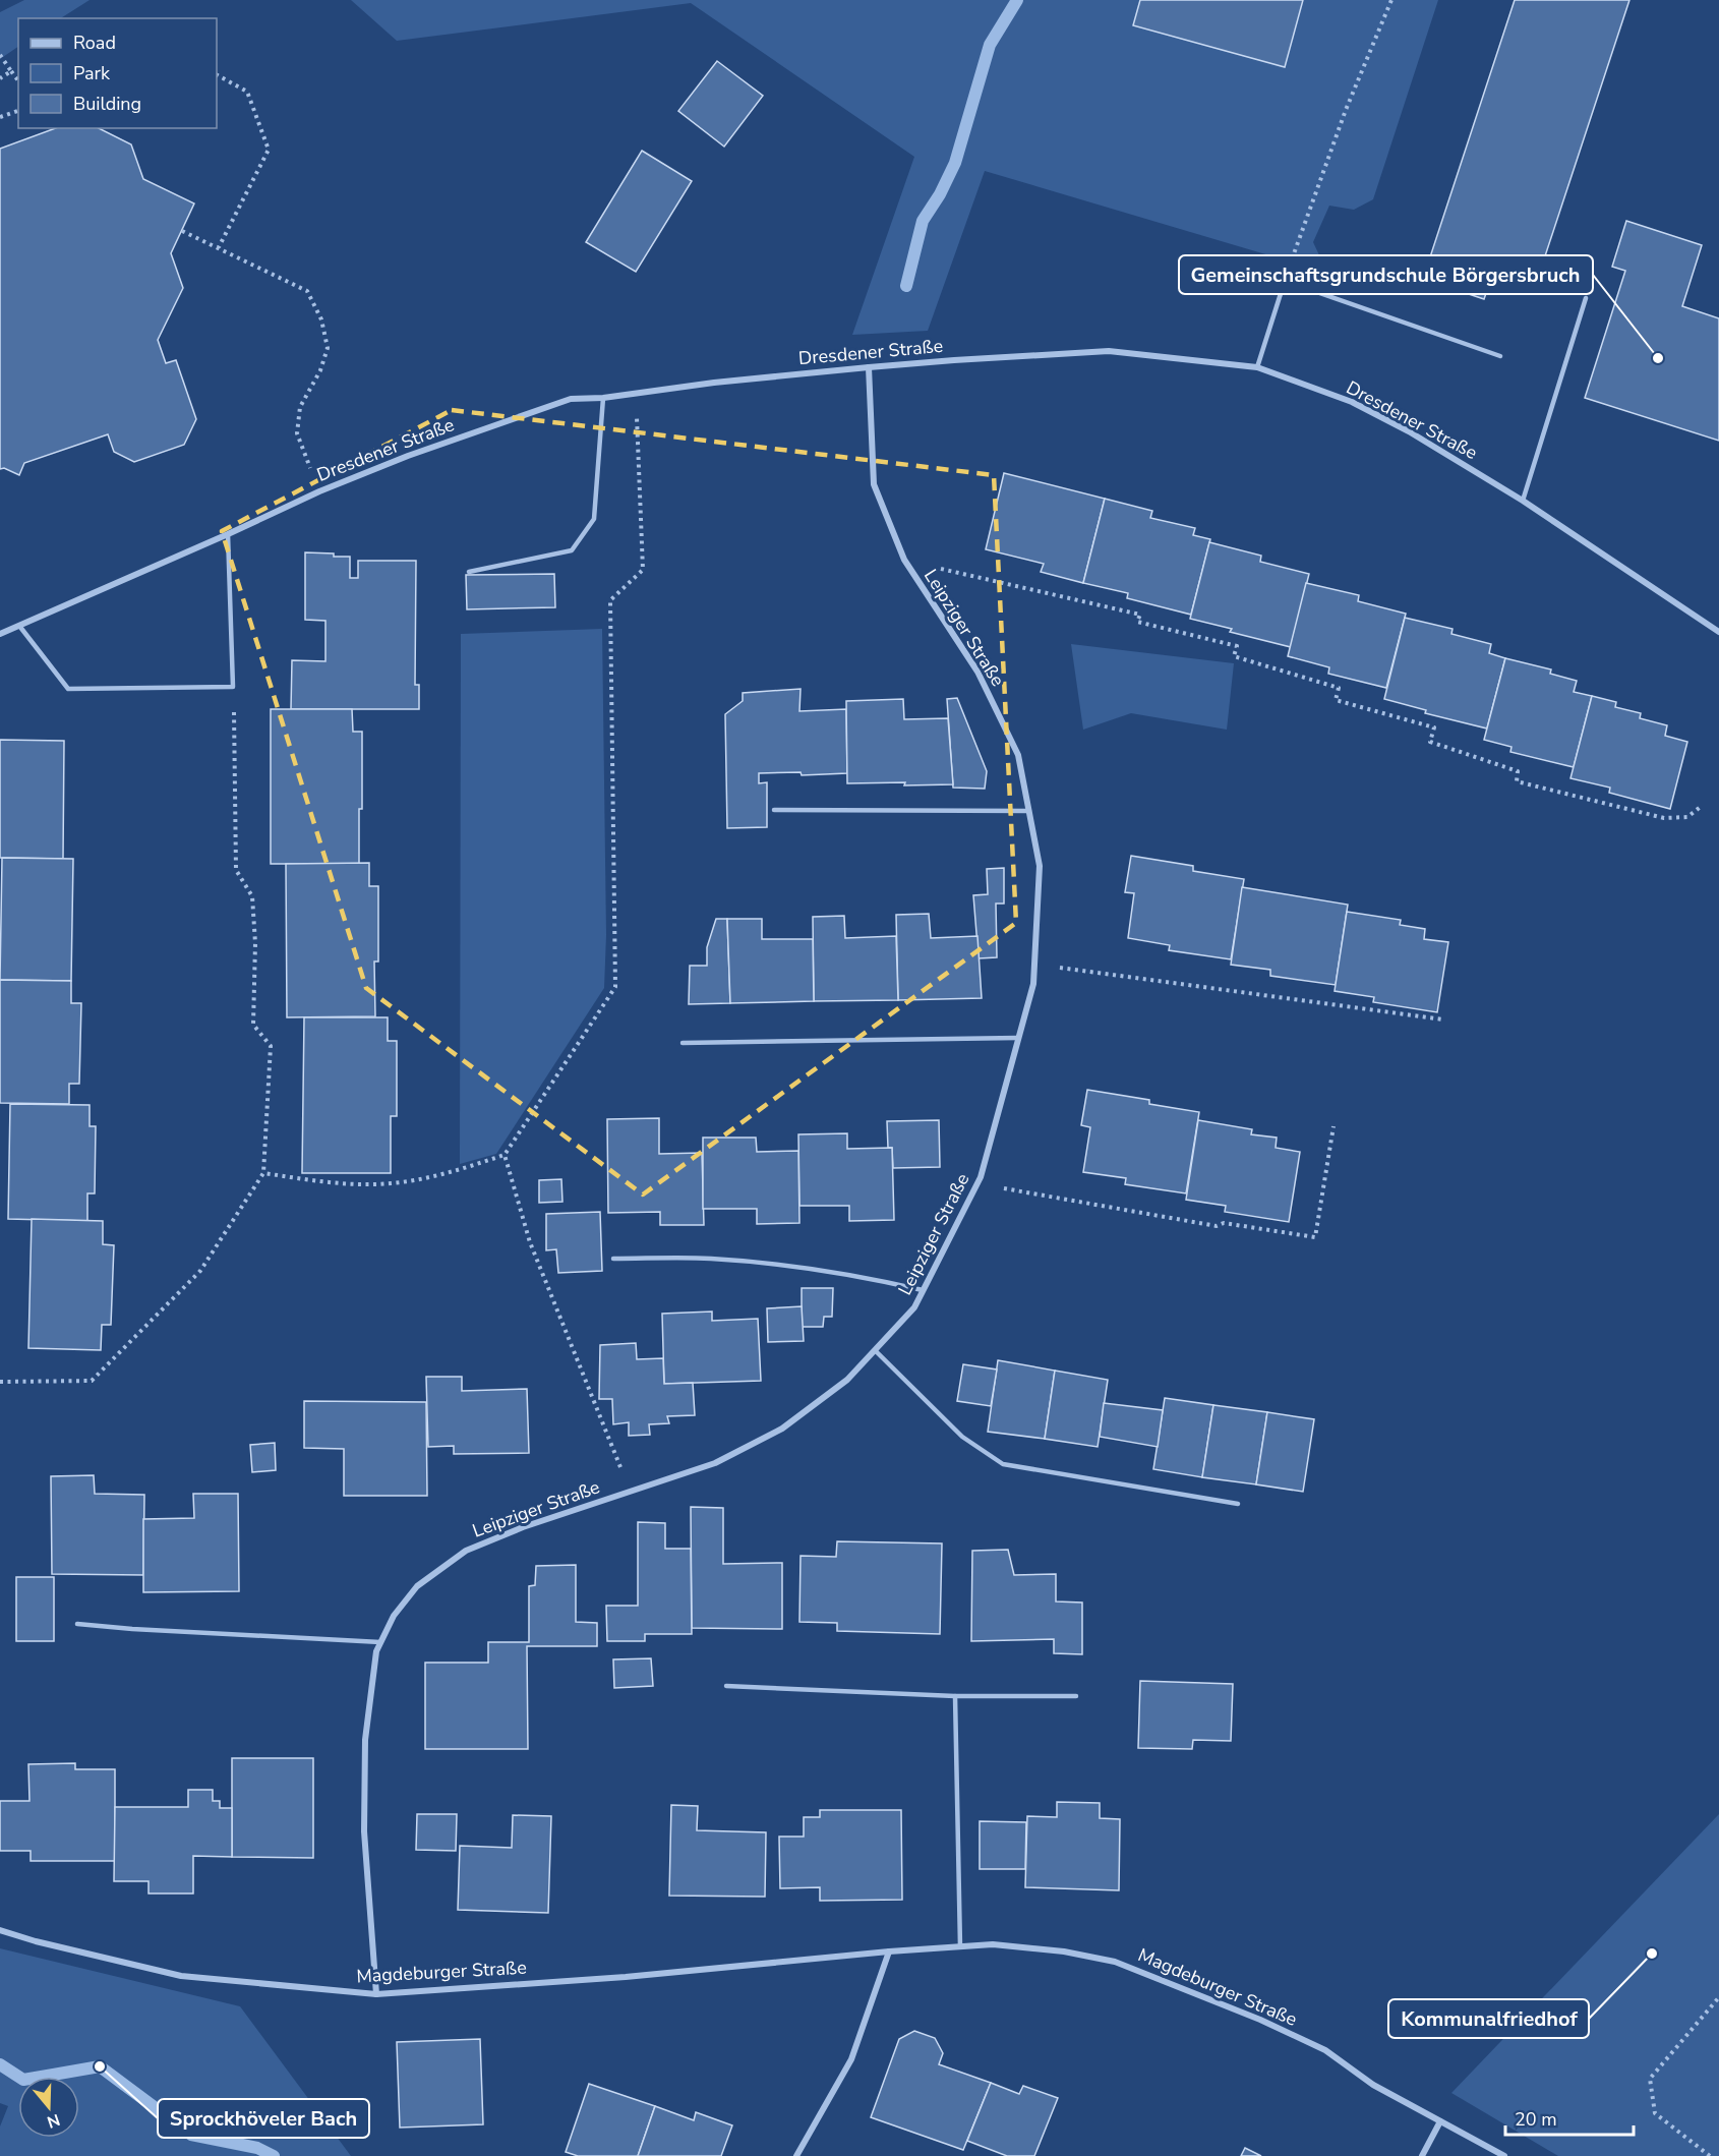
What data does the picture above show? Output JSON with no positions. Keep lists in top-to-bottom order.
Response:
{
  "streets": {
    "street": ["Dresdener Straße", "Leipziger Straße", "Magdeburger Straße"]
  },
  "crossings": [
    ["Dresdener Straße", "Leipziger Straße"],
    ["Leipziger Straße", "Magdeburger Straße"]
  ],
  "places": ["Gemeinschaftsgrundschule Börgersbruch", "Kommunalfriedhof", "Sprockhöveler Bach"],
  "legend": ["Road", "Park", "Building"],
  "scale_bar": "20 m",
  "north": "bottom"
}
